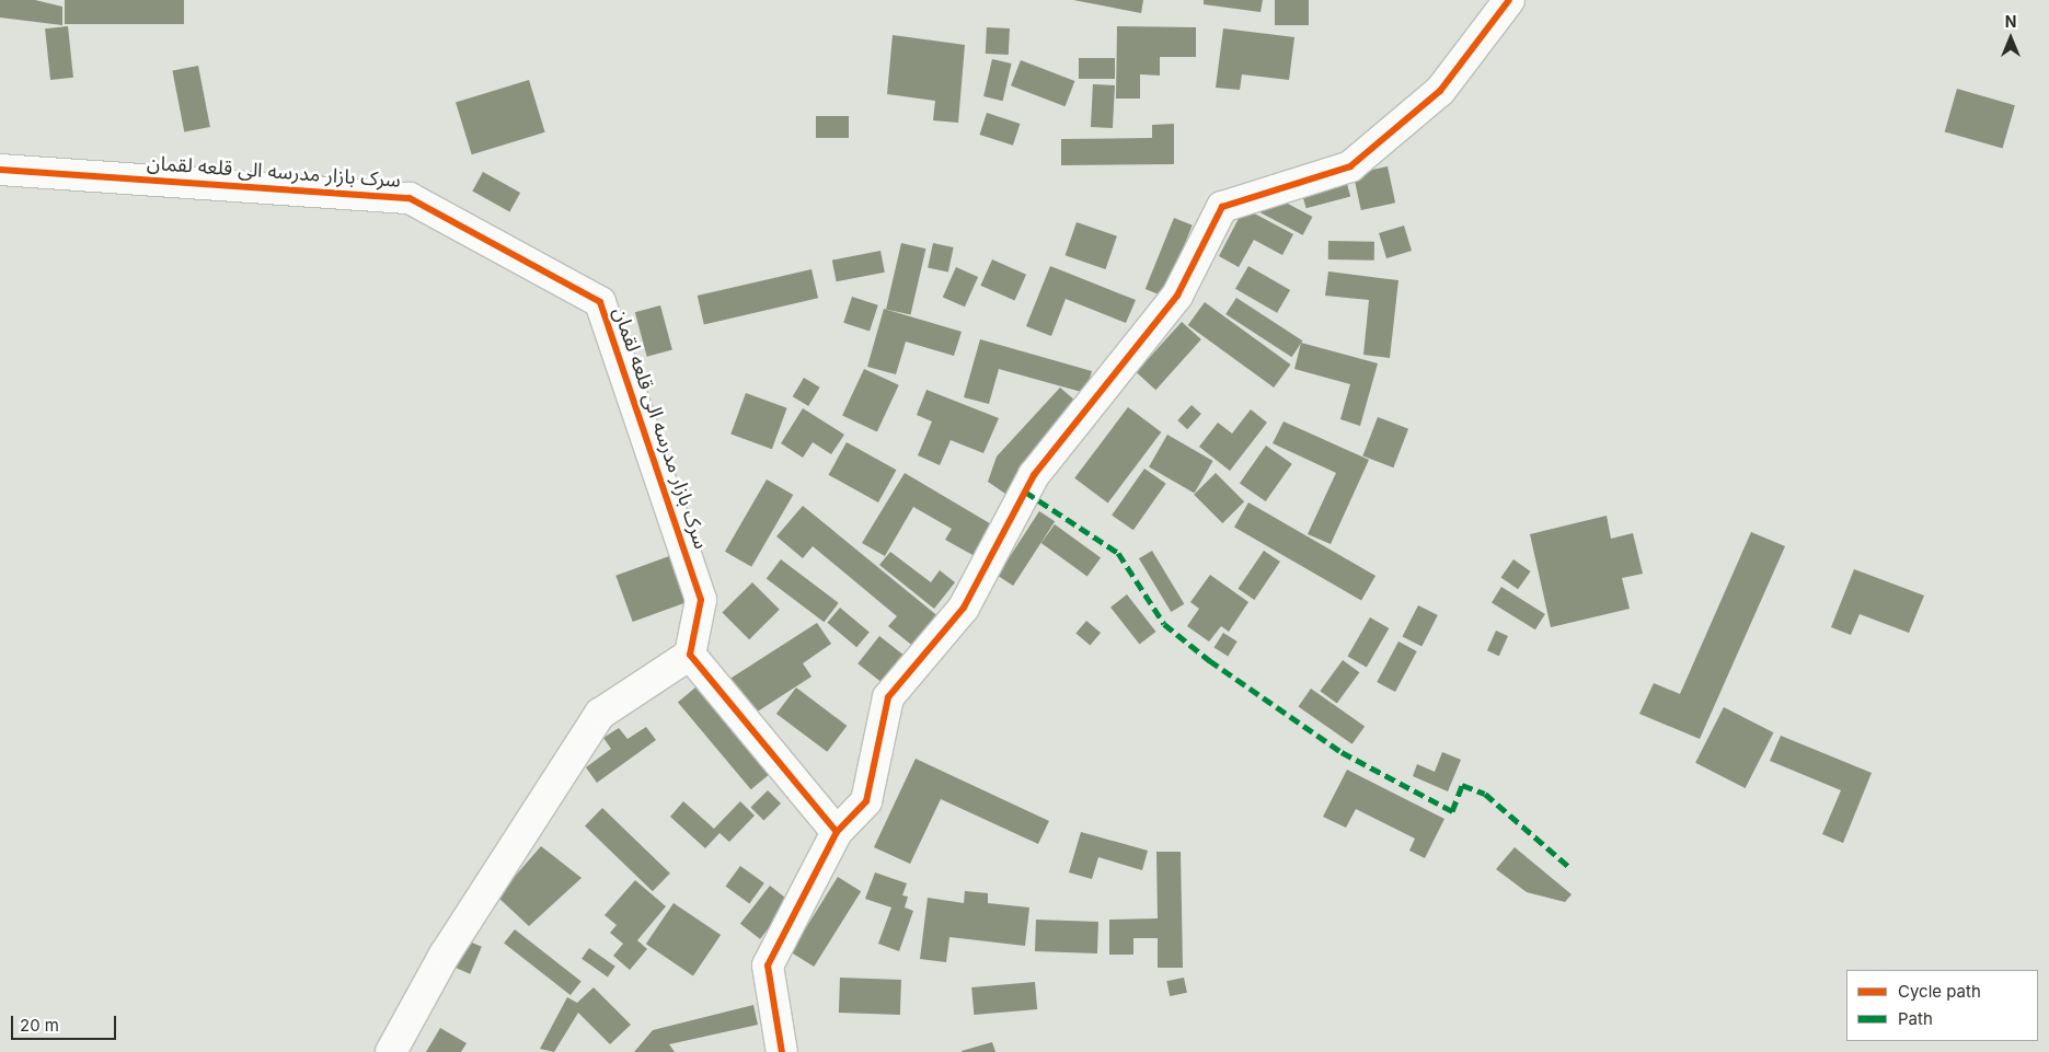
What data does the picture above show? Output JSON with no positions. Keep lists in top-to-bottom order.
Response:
{
  "streets": {
    "street": ["سرک بازار مدرسه الی قلعه لقمان"]
  },
  "legend": ["Cycle path", "Path"],
  "scale_bar": "20 m",
  "north": "top"
}
